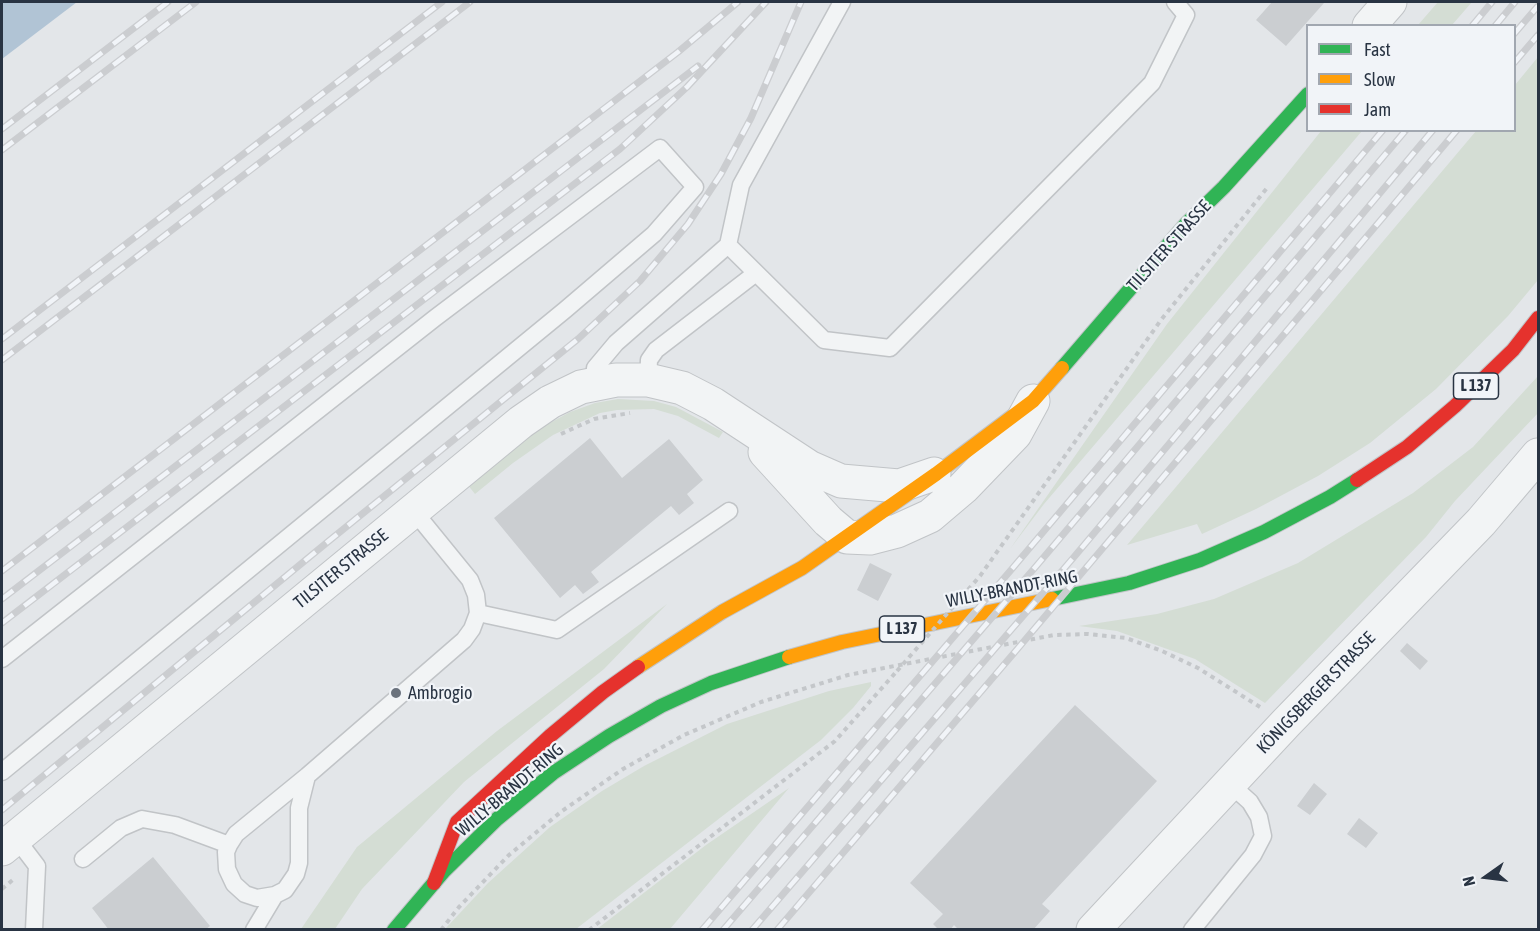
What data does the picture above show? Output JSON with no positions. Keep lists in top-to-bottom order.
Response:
{
  "streets": {
    "main road": ["TILSITER STRASSE", "L 137", "WILLY-BRANDT-RING"],
    "street": ["KÖNIGSBERGER STRASSE"]
  },
  "crossings": [
    ["TILSITER STRASSE", "WILLY-BRANDT-RING"]
  ],
  "places": ["Ambrogio"],
  "legend": ["Fast", "Slow", "Jam"],
  "north": "left"
}
